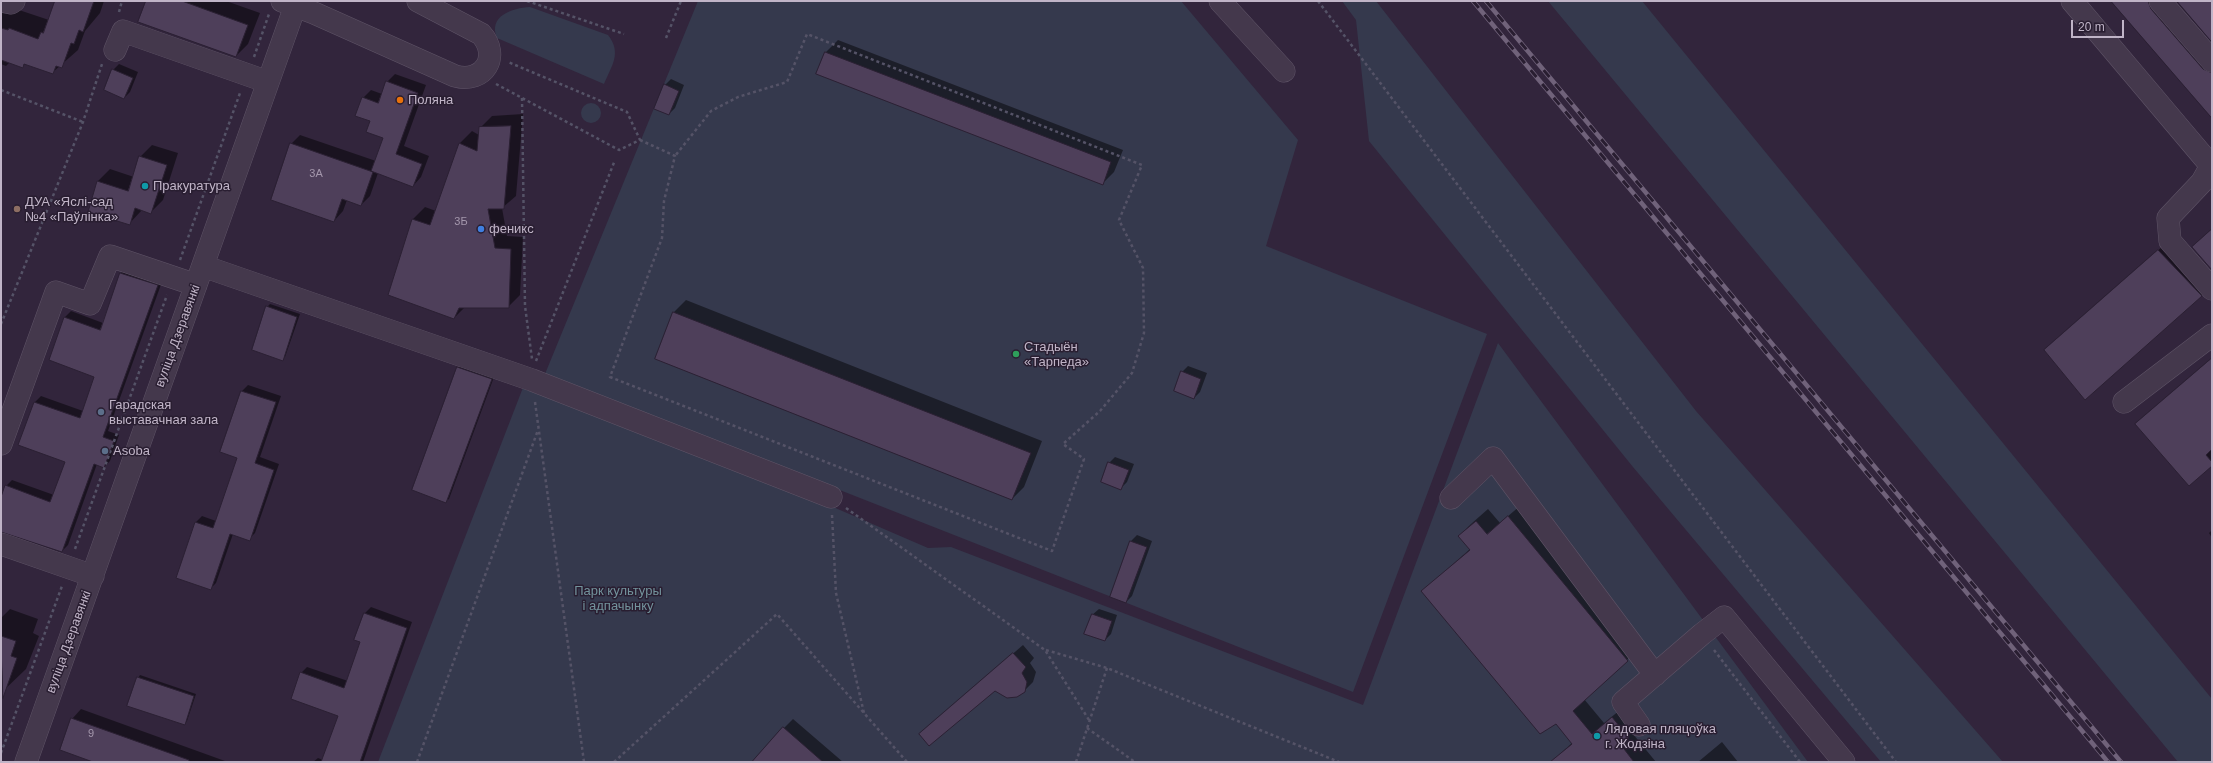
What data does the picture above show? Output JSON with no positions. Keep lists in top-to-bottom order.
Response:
{
  "streets": {
    "street": ["вуліца Дзеравянкі"]
  },
  "parks": ["Парк культуры і адпачынку"],
  "places": [
    "Поляна",
    "Пракуратура",
    "ДУА «Яслі-сад №4 «Паўлінка»",
    "феникс",
    "Стадыён «Тарпеда»",
    "Гарадская выставачная зала",
    "Asoba",
    "Лядовая пляцоўка г. Жодзіна"
  ],
  "house_numbers": ["3А", "3Б", "9"],
  "scale_bar": "20 m"
}
